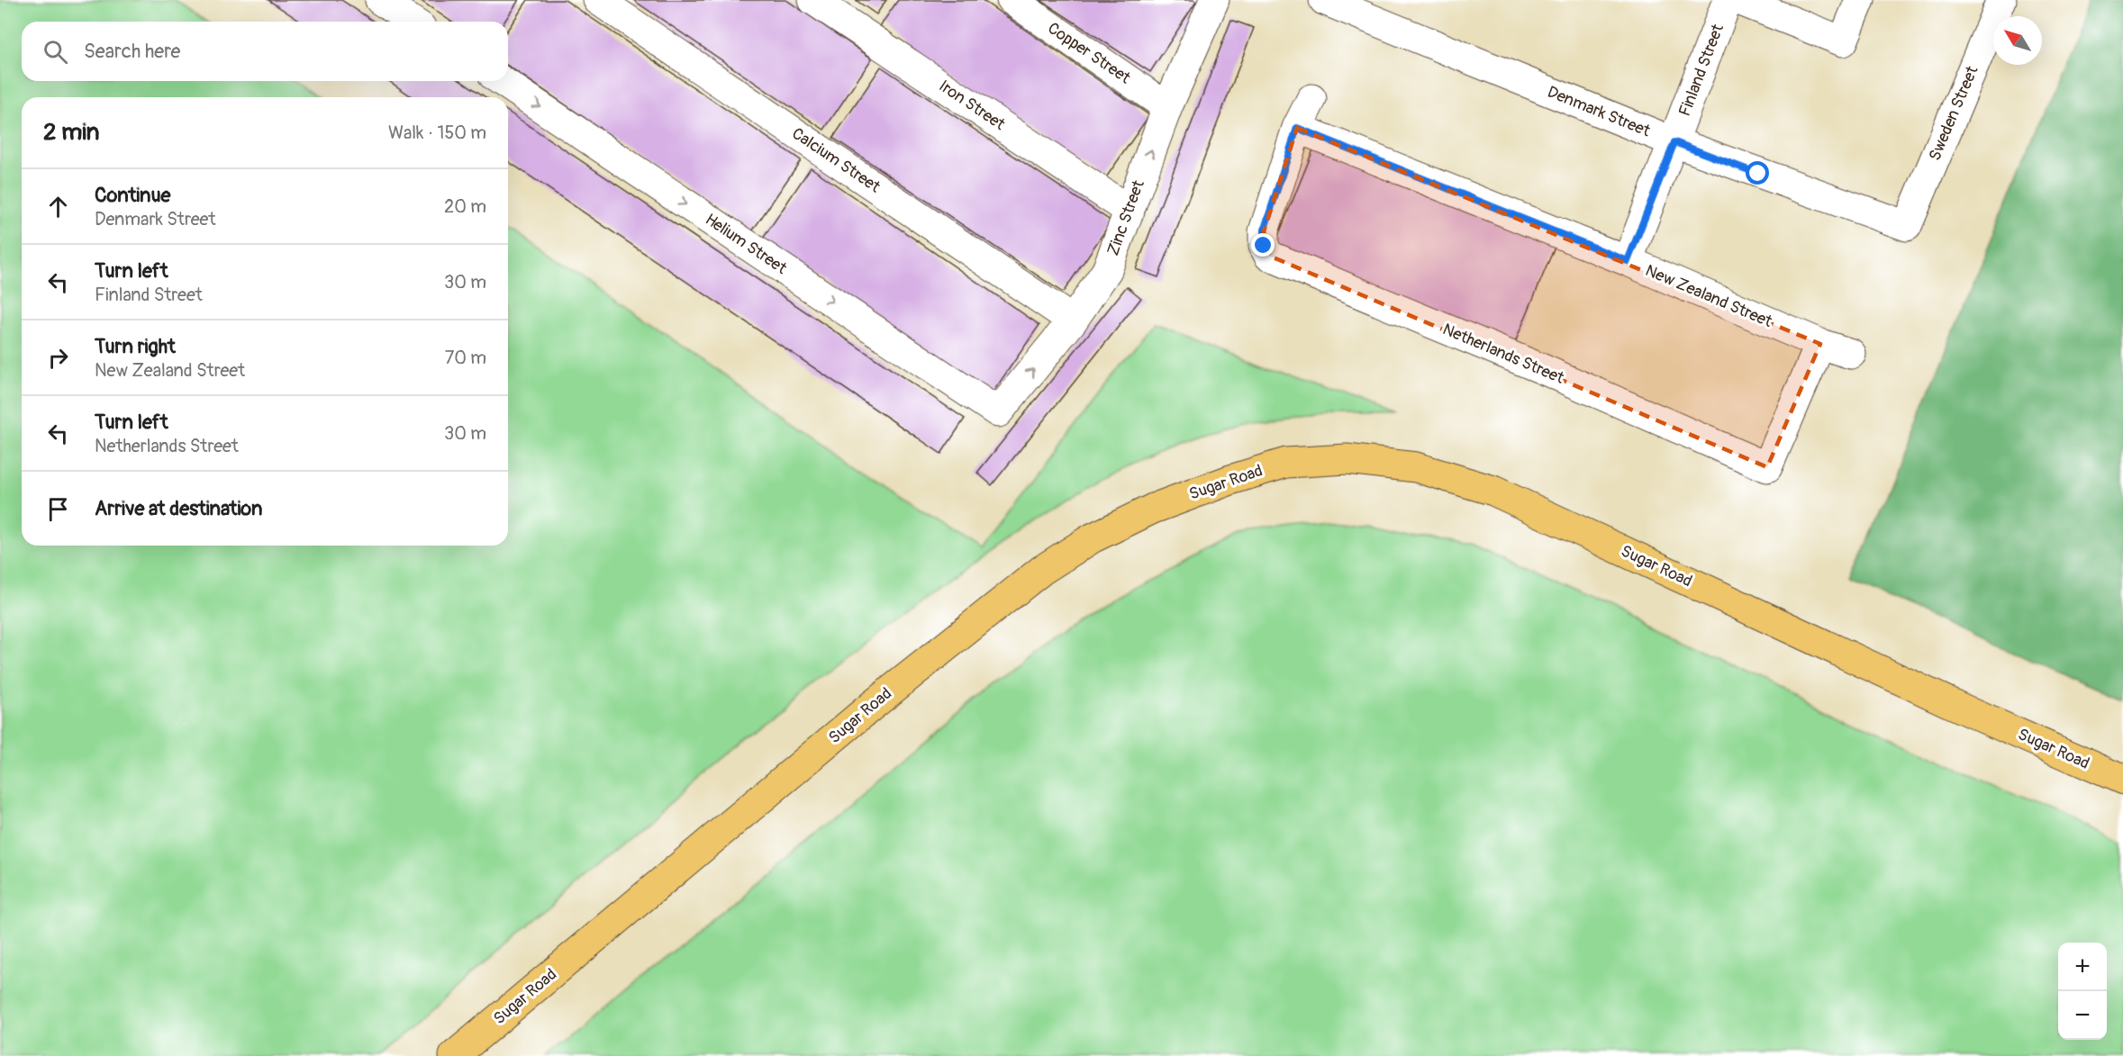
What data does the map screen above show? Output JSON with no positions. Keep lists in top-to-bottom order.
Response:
{
  "streets": {
    "main road": ["Sugar Road"],
    "street": [
      "Copper Street",
      "Finland Street",
      "Iron Street",
      "Denmark Street",
      "Sweden Street",
      "Calcium Street",
      "Zinc Street",
      "Helium Street",
      "New Zealand Street",
      "Netherlands Street"
    ]
  },
  "crossings": [
    ["Copper Street", "Zinc Street"],
    ["Finland Street", "Denmark Street"],
    ["Finland Street", "New Zealand Street"],
    ["Iron Street", "Zinc Street"],
    ["Denmark Street", "Sweden Street"],
    ["Calcium Street", "Zinc Street"],
    ["Zinc Street", "Helium Street"],
    ["New Zealand Street", "Netherlands Street"]
  ],
  "one_way": ["Zinc Street", "Helium Street"],
  "north": "top left",
  "page": {
    "search": "Search here",
    "heading": ["2 min", "Walk · 150 m"],
    "list": [
      ["Continue", "Denmark Street", "20 m"],
      ["Turn left", "Finland Street", "30 m"],
      ["Turn right", "New Zealand Street", "70 m"],
      ["Turn left", "Netherlands Street", "30 m"],
      "Arrive at destination"
    ],
    "map_buttons": ["+", "−"]
  }
}
